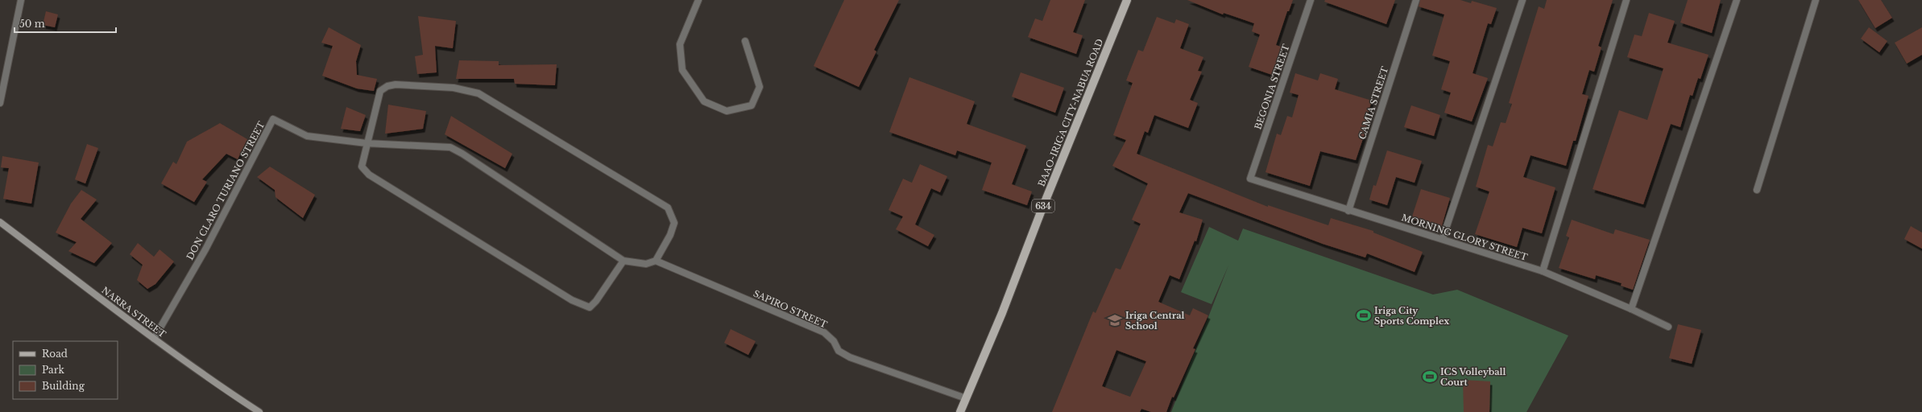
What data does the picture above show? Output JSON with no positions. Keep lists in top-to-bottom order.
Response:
{
  "streets": {
    "main road": ["BAAO-IRIGA CITY-NABUA ROAD", "634"],
    "street": [
      "BEGONIA STREET",
      "CAMIA STREET",
      "DON CLARO TURIANO STREET",
      "MORNING GLORY STREET",
      "SAPIRO STREET",
      "NARRA STREET"
    ]
  },
  "crossings": [
    ["BEGONIA STREET", "MORNING GLORY STREET"],
    ["CAMIA STREET", "MORNING GLORY STREET"],
    ["BAAO-IRIGA CITY-NABUA ROAD", "SAPIRO STREET"],
    ["DON CLARO TURIANO STREET", "NARRA STREET"]
  ],
  "places": {
    "sports": ["Iriga City Sports Complex", "ICS Volleyball Court"],
    "school or university": ["Iriga Central School"]
  },
  "legend": ["Road", "Park", "Building"],
  "scale_bar": "50 m"
}
